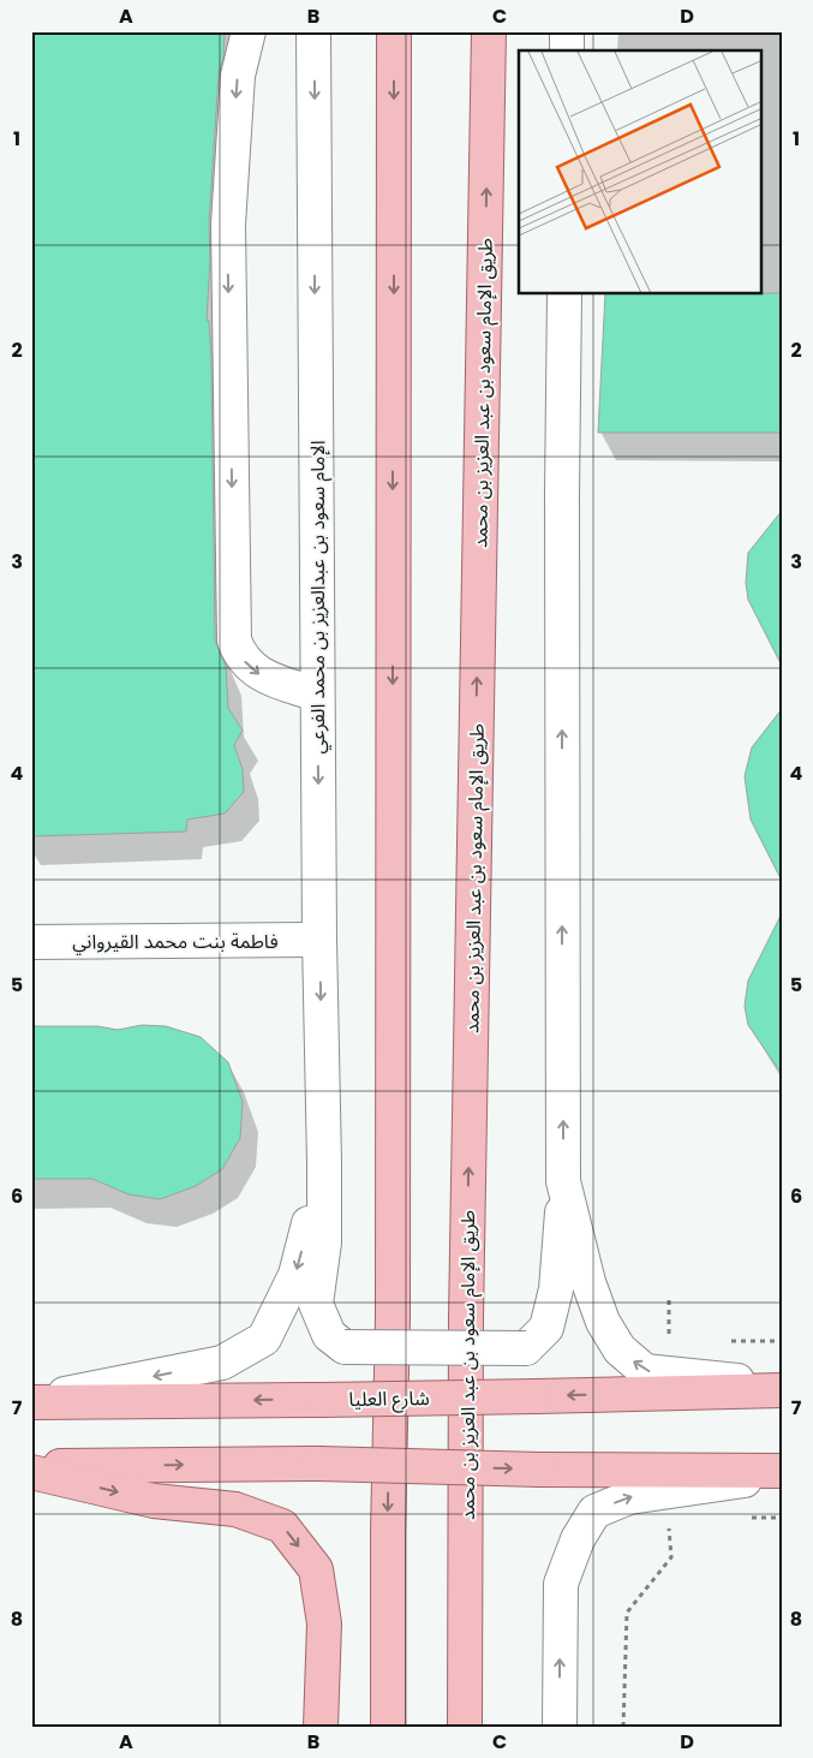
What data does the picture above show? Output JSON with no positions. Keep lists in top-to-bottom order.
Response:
{
  "streets": {
    "main road": ["طريق الإمام سعود بن عبد العزيز بن محمد", "شارع العليا"],
    "street": ["الإمام سعود بن عبدالعزيز بن محمد الفرعي", "فاطمة بنت محمد القيرواني"]
  },
  "crossings": [
    ["الإمام سعود بن عبدالعزيز بن محمد الفرعي", "فاطمة بنت محمد القيرواني"]
  ],
  "grid": {
    "columns": [
      "A",
      "B",
      "C",
      "D"
    ],
    "rows": [
      "1",
      "2",
      "3",
      "4",
      "5",
      "6",
      "7",
      "8"
    ]
  }
}
